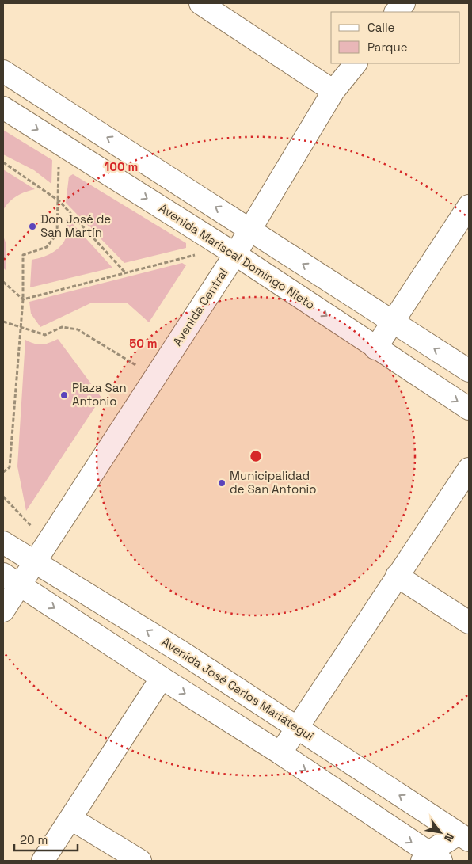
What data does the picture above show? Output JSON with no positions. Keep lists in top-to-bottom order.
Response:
{
  "streets": {
    "street": ["Avenida Mariscal Domingo Nieto", "Avenida Central", "Avenida José Carlos Mariátegui"]
  },
  "crossings": [
    ["Avenida Mariscal Domingo Nieto", "Avenida Central"],
    ["Avenida Central", "Avenida José Carlos Mariátegui"]
  ],
  "places": ["Don José de San Martín", "Plaza San Antonio", "Municipalidad de San Antonio"],
  "legend": ["Calle", "Parque"],
  "scale_bar": "20 m",
  "north": "bottom right",
  "rings": ["100 m", "50 m"]
}
